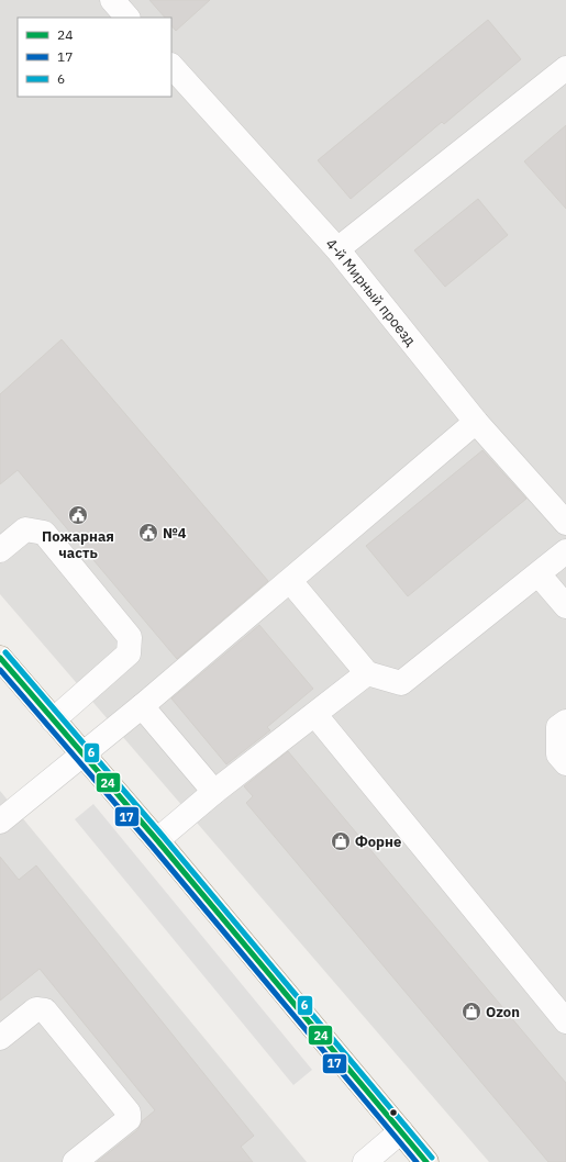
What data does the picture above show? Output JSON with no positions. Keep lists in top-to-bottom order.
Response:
{
  "streets": {
    "street": ["4-й Мирный проезд"]
  },
  "places": {
    "public building": ["Пожарная часть", "№4"],
    "shop": ["Форне", "Ozon"]
  },
  "lines": ["transit line 6", "transit line 24", "transit line 17"],
  "legend": ["24", "17", "6"]
}
